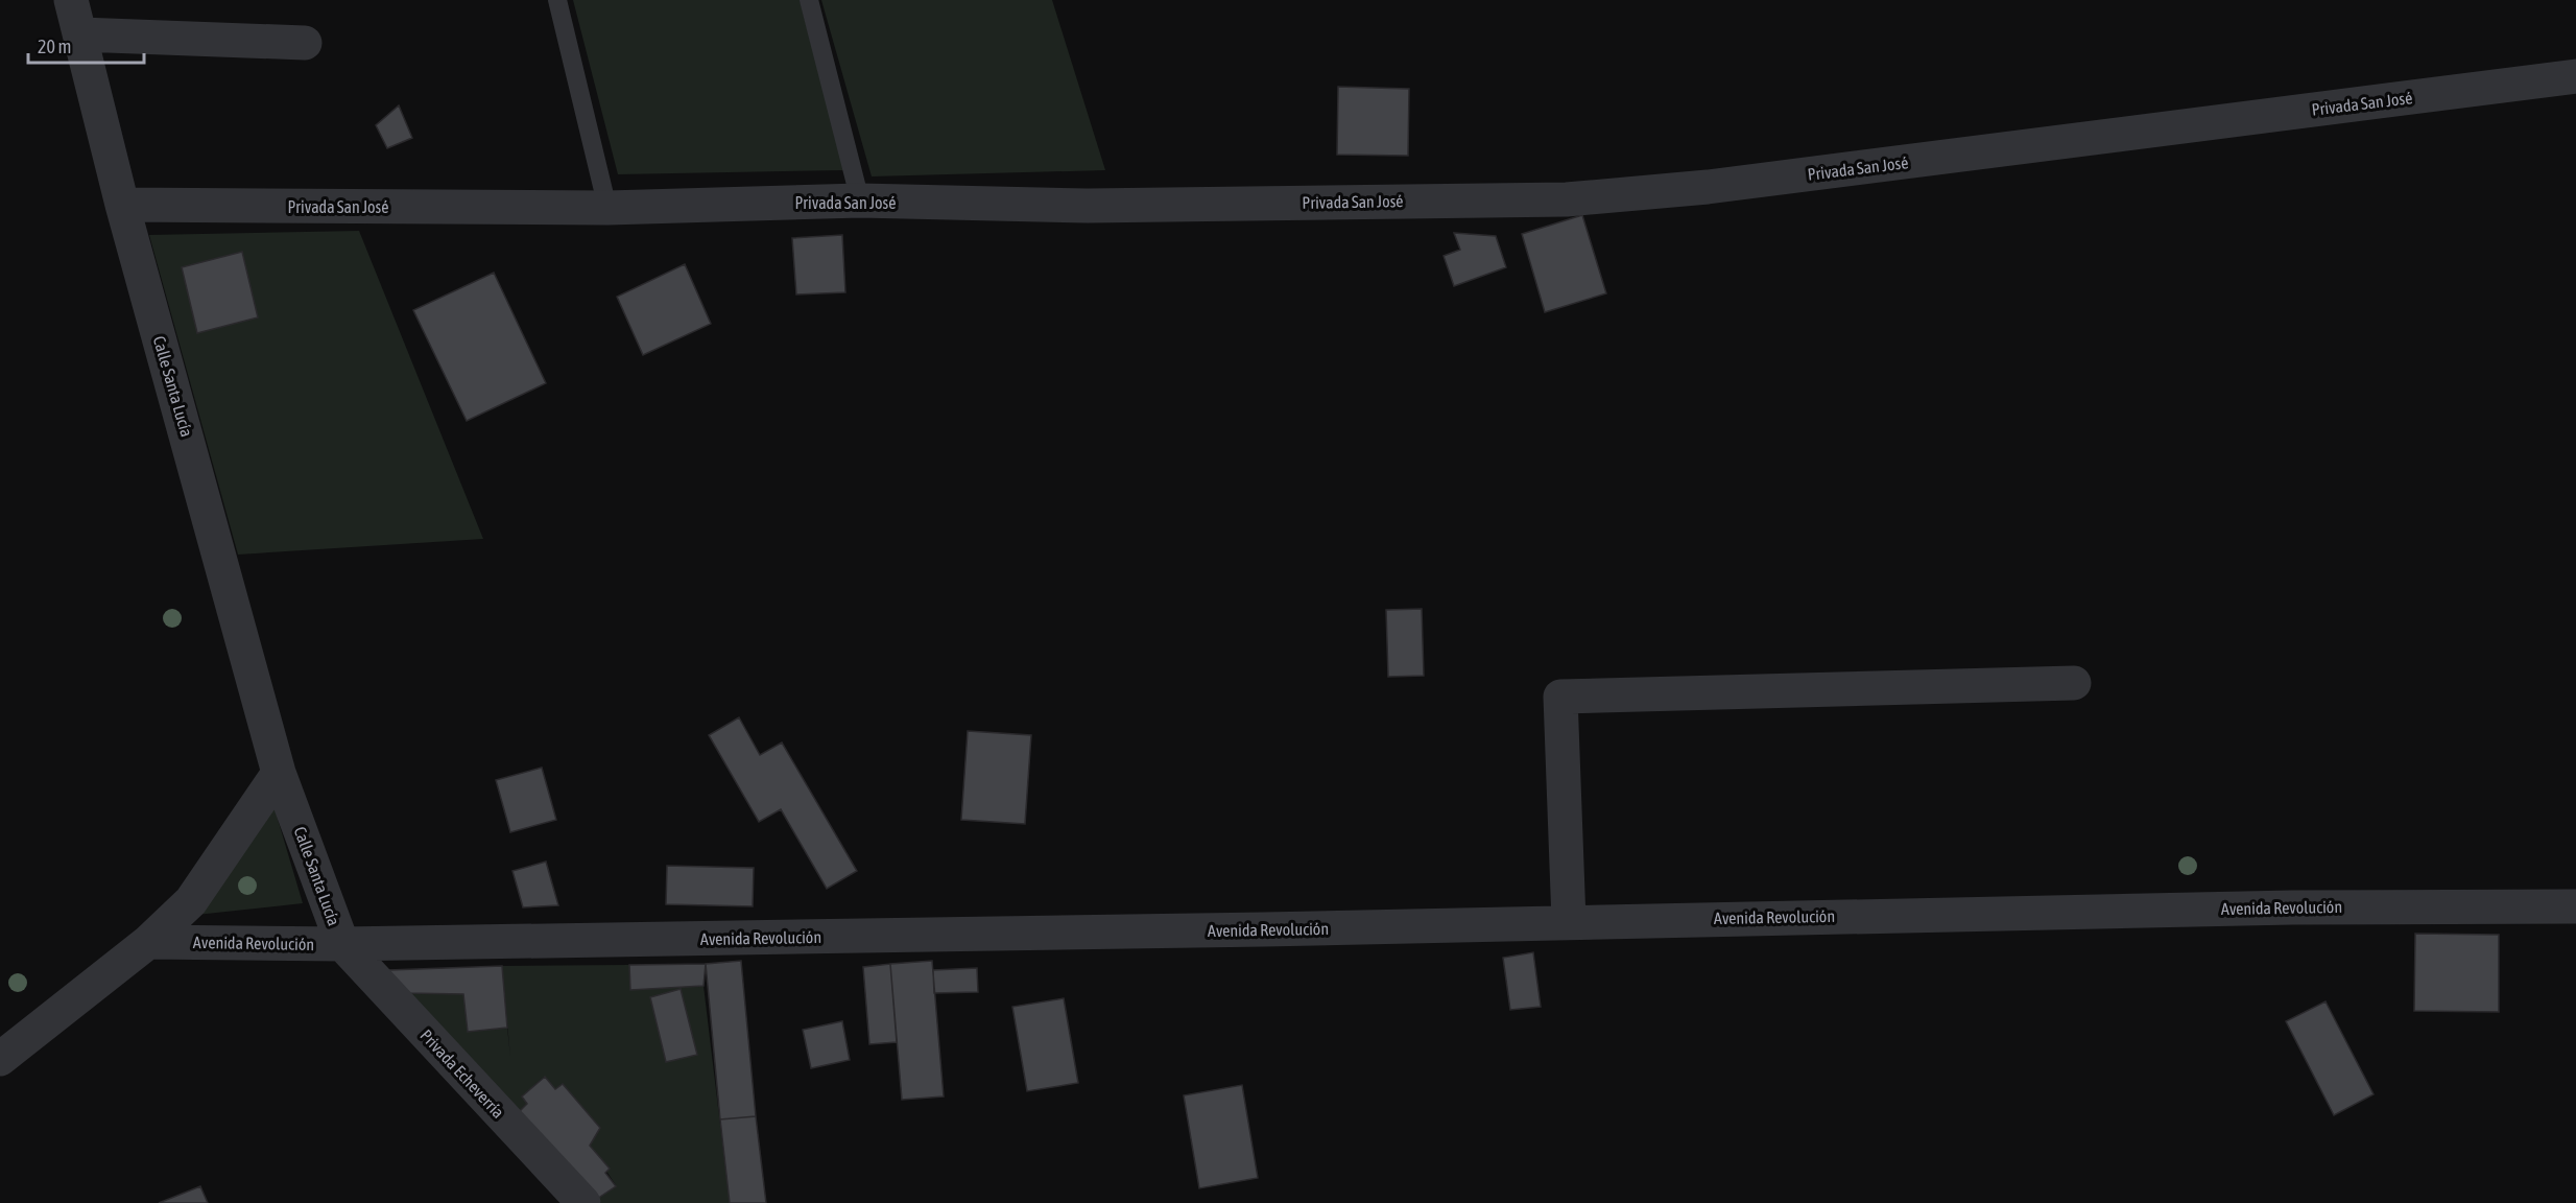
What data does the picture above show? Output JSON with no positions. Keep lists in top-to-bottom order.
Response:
{
  "streets": {
    "street": [
      "Privada San José",
      "Calle Santa Lucía",
      "Avenida Revolución",
      "Privada Echeverría"
    ]
  },
  "crossings": [
    ["Privada San José", "Calle Santa Lucía"],
    ["Calle Santa Lucía", "Avenida Revolución"],
    ["Calle Santa Lucía", "Privada Echeverría"],
    ["Avenida Revolución", "Privada Echeverría"]
  ],
  "scale_bar": "20 m"
}
